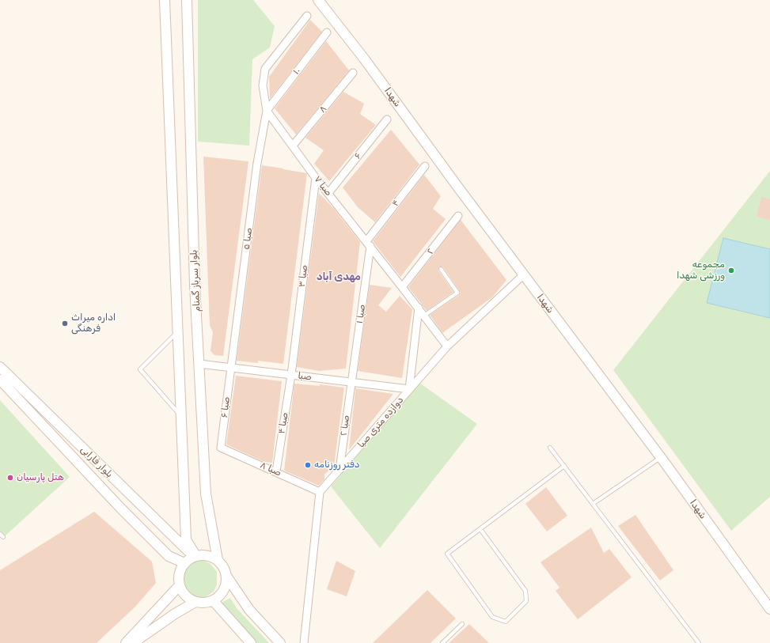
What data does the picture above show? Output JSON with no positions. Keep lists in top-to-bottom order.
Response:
{
  "streets": {
    "main road": ["شهدا", "بلوار سرباز گمنام", "بلوار فارابی"],
    "street": [
      "۱۰",
      "۸",
      "۶",
      "صبا ۷",
      "۴",
      "صبا ۵",
      "۲",
      "صبا ۳",
      "صبا ۱",
      "صبا",
      "صبا ۶",
      "دوازده متری صبا",
      "صبا ۴",
      "صبا ۲",
      "صبا ۸"
    ]
  },
  "crossings": [
    ["۱۰", "صبا ۷"],
    ["۱۰", "صبا ۵"],
    ["شهدا", "دوازده متری صبا"],
    ["۸", "صبا ۷"],
    ["۶", "صبا ۷"],
    ["صبا ۷", "۴"],
    ["صبا ۷", "صبا ۵"],
    ["صبا ۷", "۲"],
    ["صبا ۷", "صبا ۳"],
    ["صبا ۷", "صبا ۱"],
    ["صبا ۷", "دوازده متری صبا"],
    ["۴", "صبا ۱"],
    ["صبا ۵", "صبا"],
    ["صبا ۵", "صبا ۶"],
    ["صبا ۳", "صبا"],
    ["صبا ۳", "صبا ۴"],
    ["بلوار سرباز گمنام", "صبا"],
    ["بلوار سرباز گمنام", "بلوار فارابی"],
    ["صبا ۱", "صبا"],
    ["صبا ۱", "صبا ۲"],
    ["صبا", "صبا ۶"],
    ["صبا", "دوازده متری صبا"],
    ["صبا", "صبا ۴"],
    ["صبا", "صبا ۲"],
    ["صبا ۶", "صبا ۸"],
    ["دوازده متری صبا", "صبا ۲"],
    ["دوازده متری صبا", "صبا ۸"],
    ["صبا ۴", "صبا ۸"]
  ],
  "districts": ["مهدی آباد"],
  "places": [
    "مجموعه ورزشی شهدا",
    "اداره میراث فرهنگی",
    "دفتر روزنامه",
    "هتل پارسیان"
  ]
}
